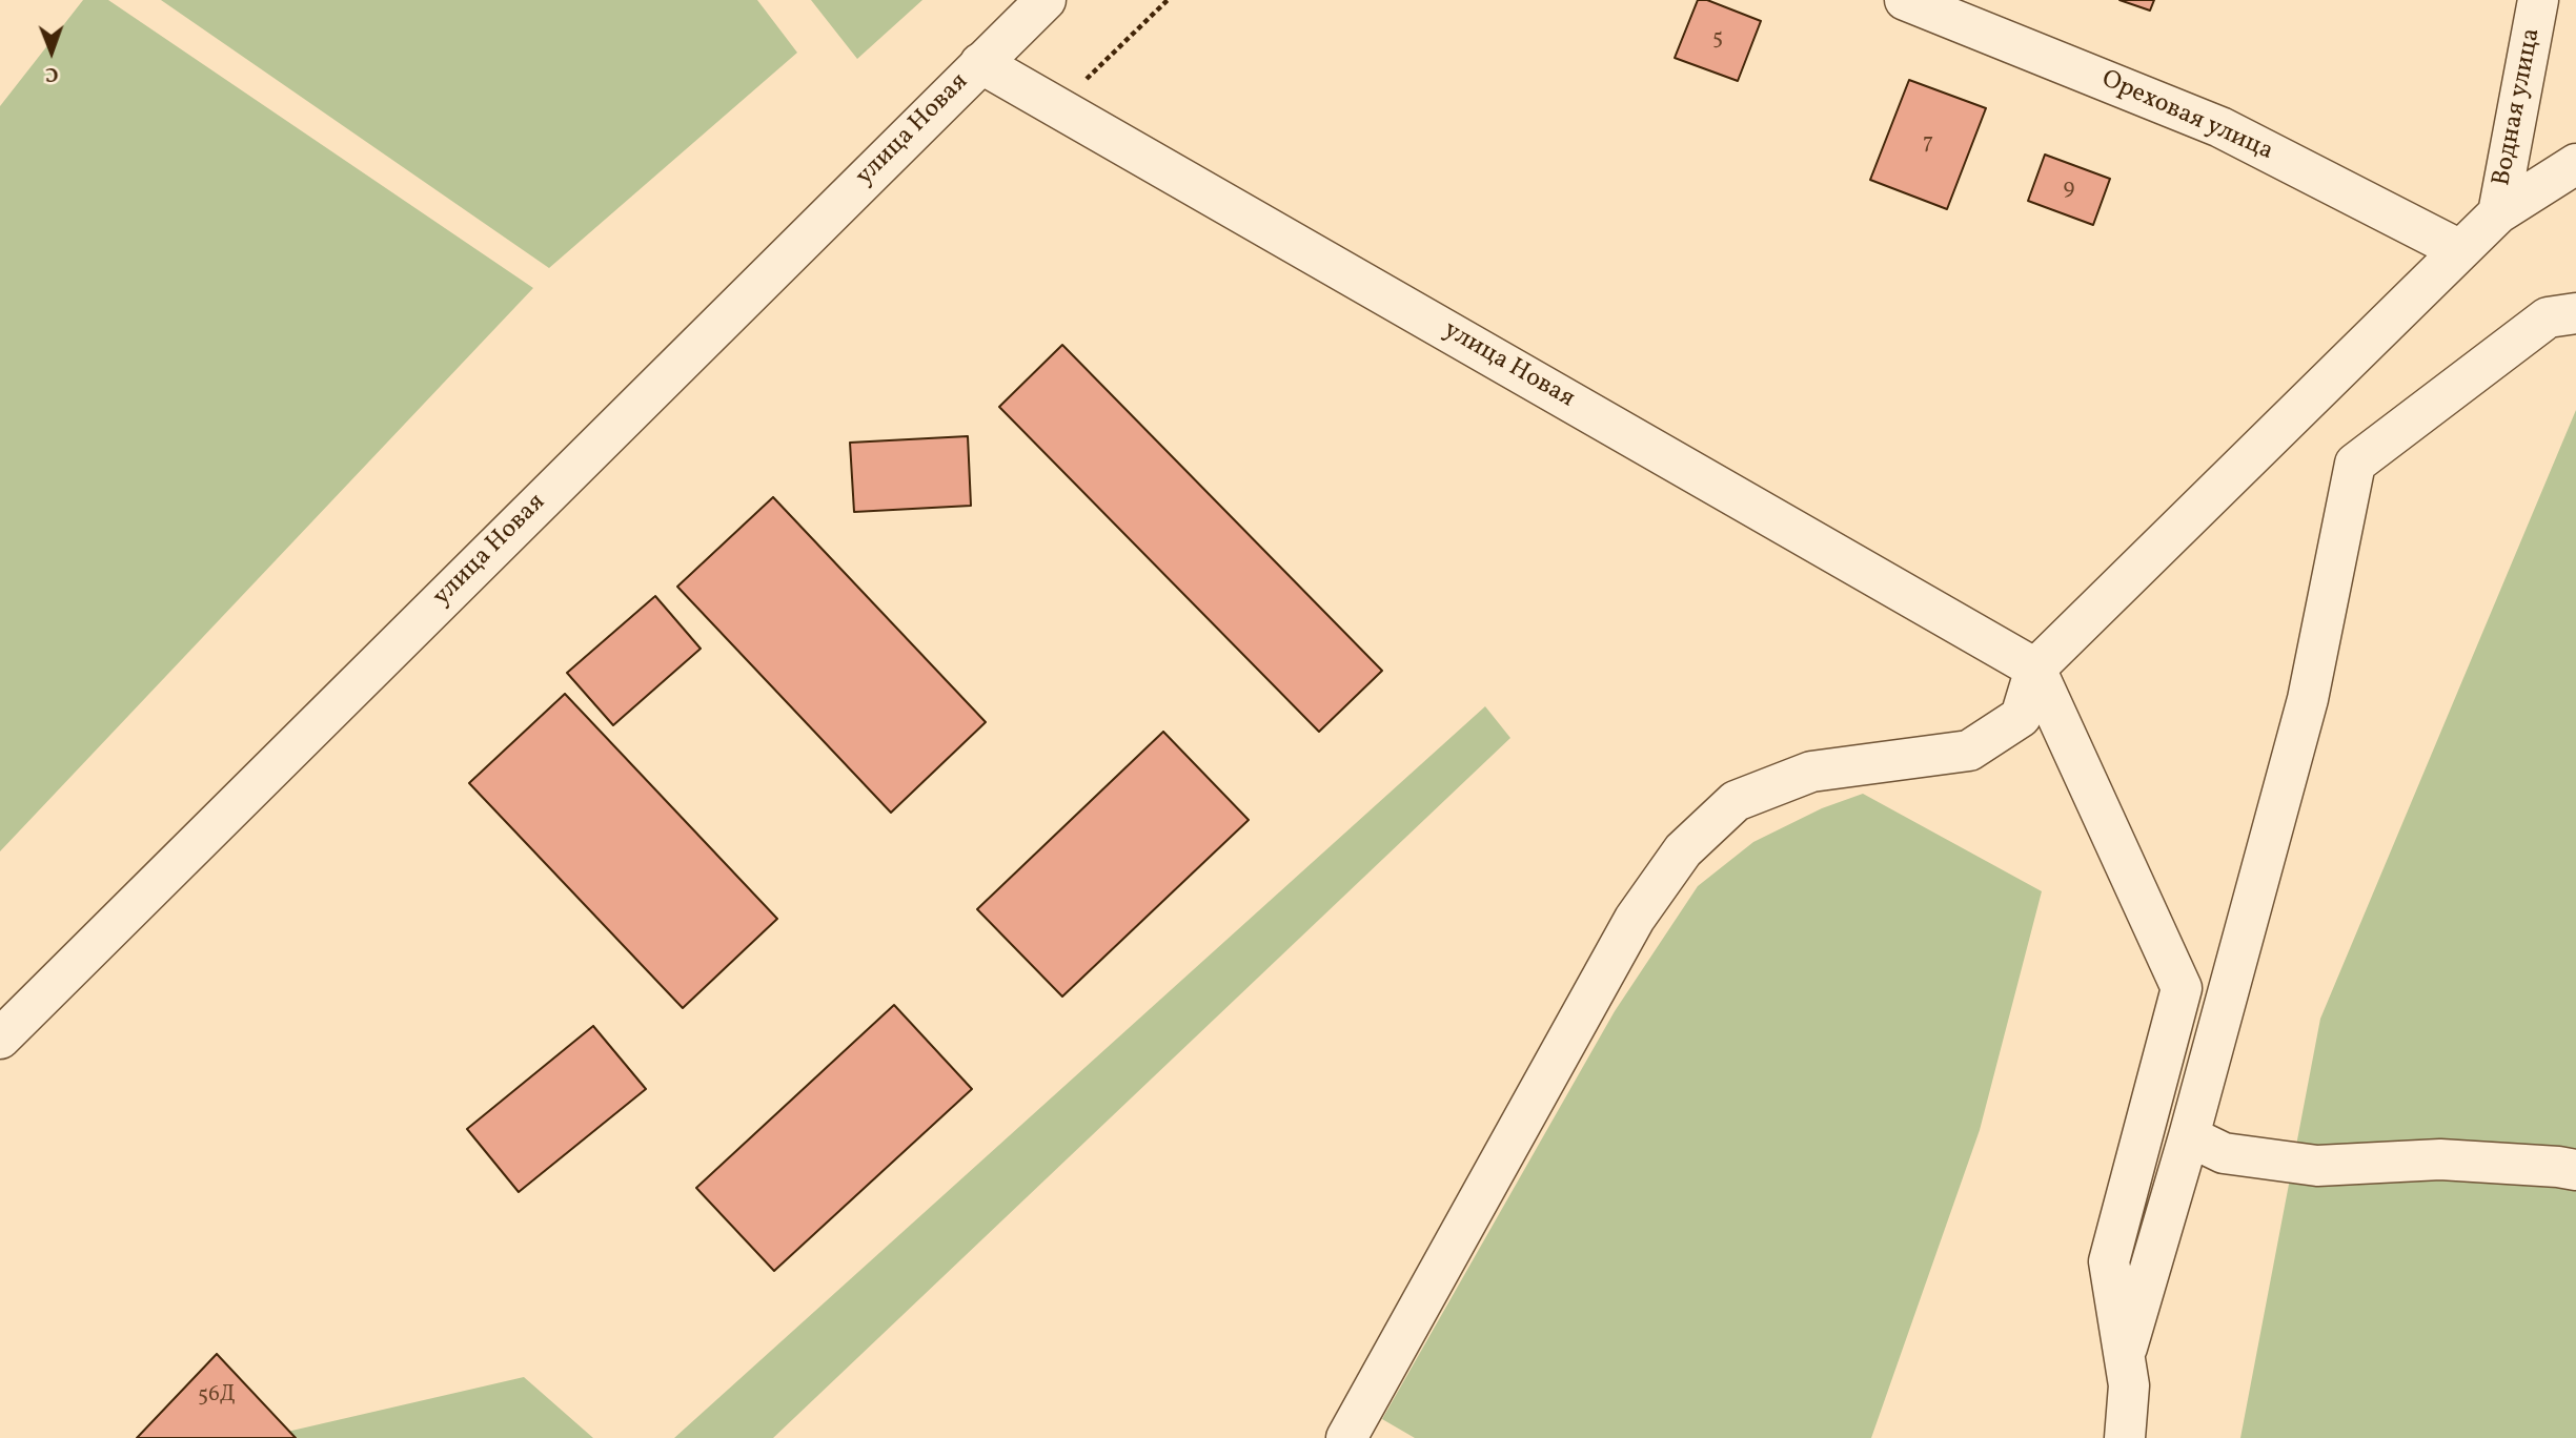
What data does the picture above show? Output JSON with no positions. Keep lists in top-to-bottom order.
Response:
{
  "streets": {
    "street": ["Водная улица", "Ореховая улица", "улица Новая"]
  },
  "house_numbers": [
    "5",
    "7",
    "9",
    "56Д"
  ],
  "north": "bottom"
}
